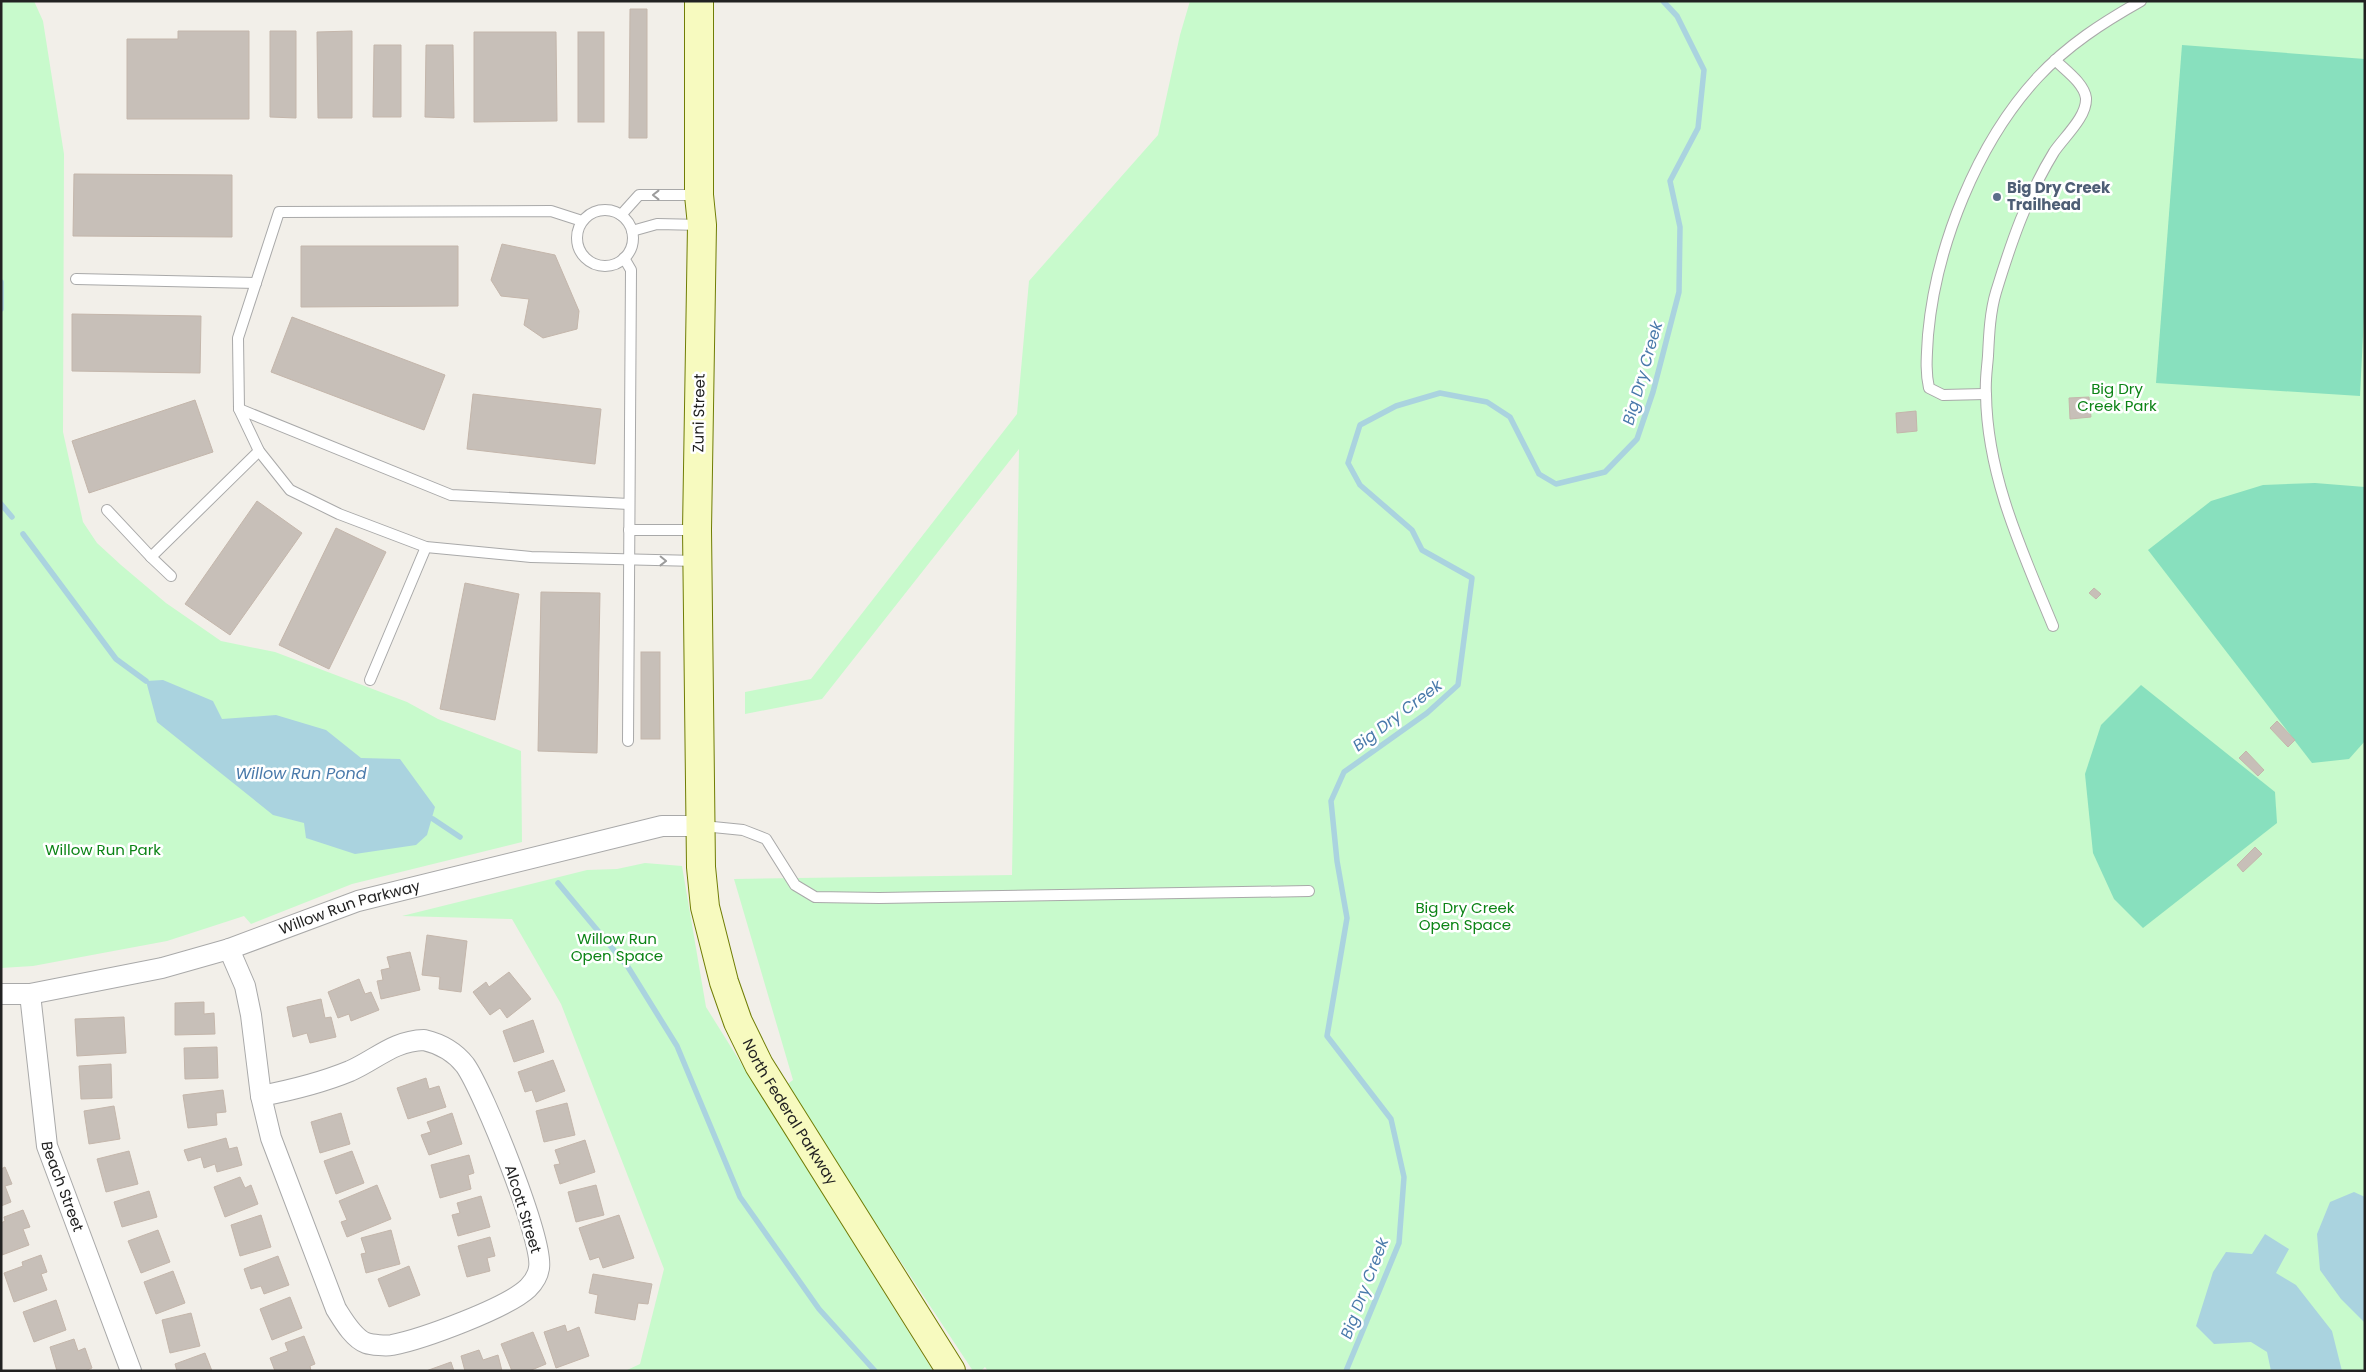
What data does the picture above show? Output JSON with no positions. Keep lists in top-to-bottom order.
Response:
{
  "streets": {
    "main road": ["Zuni Street", "North Federal Parkway"],
    "street": ["Willow Run Parkway", "Beach Street", "Alcott Street"]
  },
  "crossings": [
    ["Zuni Street", "Willow Run Parkway"],
    ["Zuni Street", "North Federal Parkway"],
    ["Willow Run Parkway", "North Federal Parkway"],
    ["Willow Run Parkway", "Beach Street"],
    ["Willow Run Parkway", "Alcott Street"]
  ],
  "water": ["Big Dry Creek", "Willow Run Pond"],
  "parks": [
    "Big Dry Creek Park",
    "Willow Run Park",
    "Big Dry Creek Open Space",
    "Willow Run Open Space"
  ],
  "places": ["Big Dry Creek Trailhead"]
}
